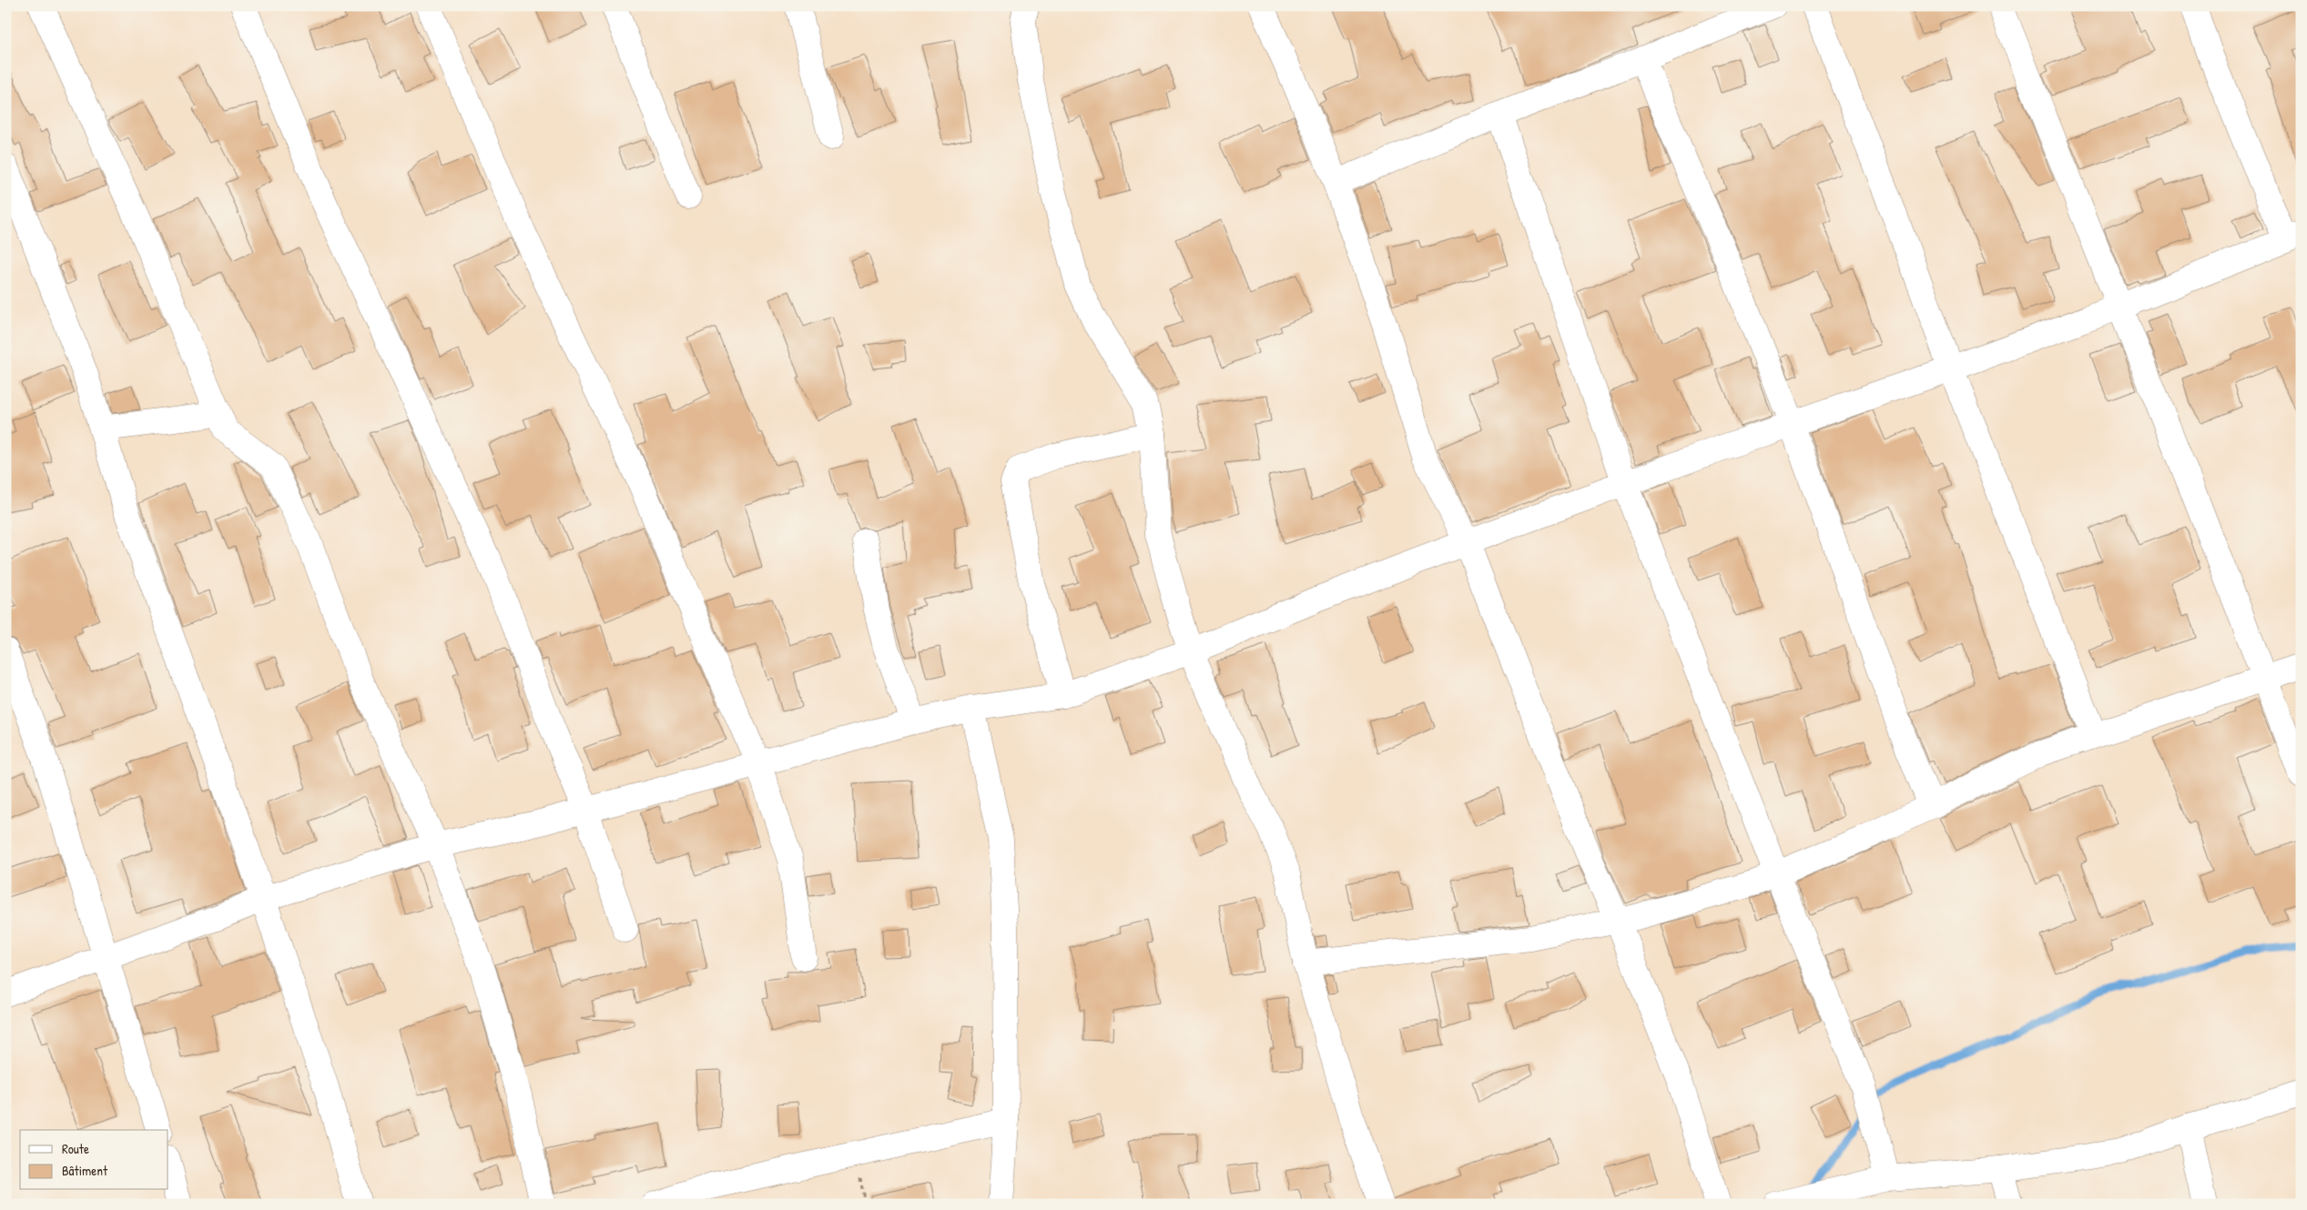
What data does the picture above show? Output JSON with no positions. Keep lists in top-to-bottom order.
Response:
{
  "legend": ["Route", "Bâtiment"]
}
